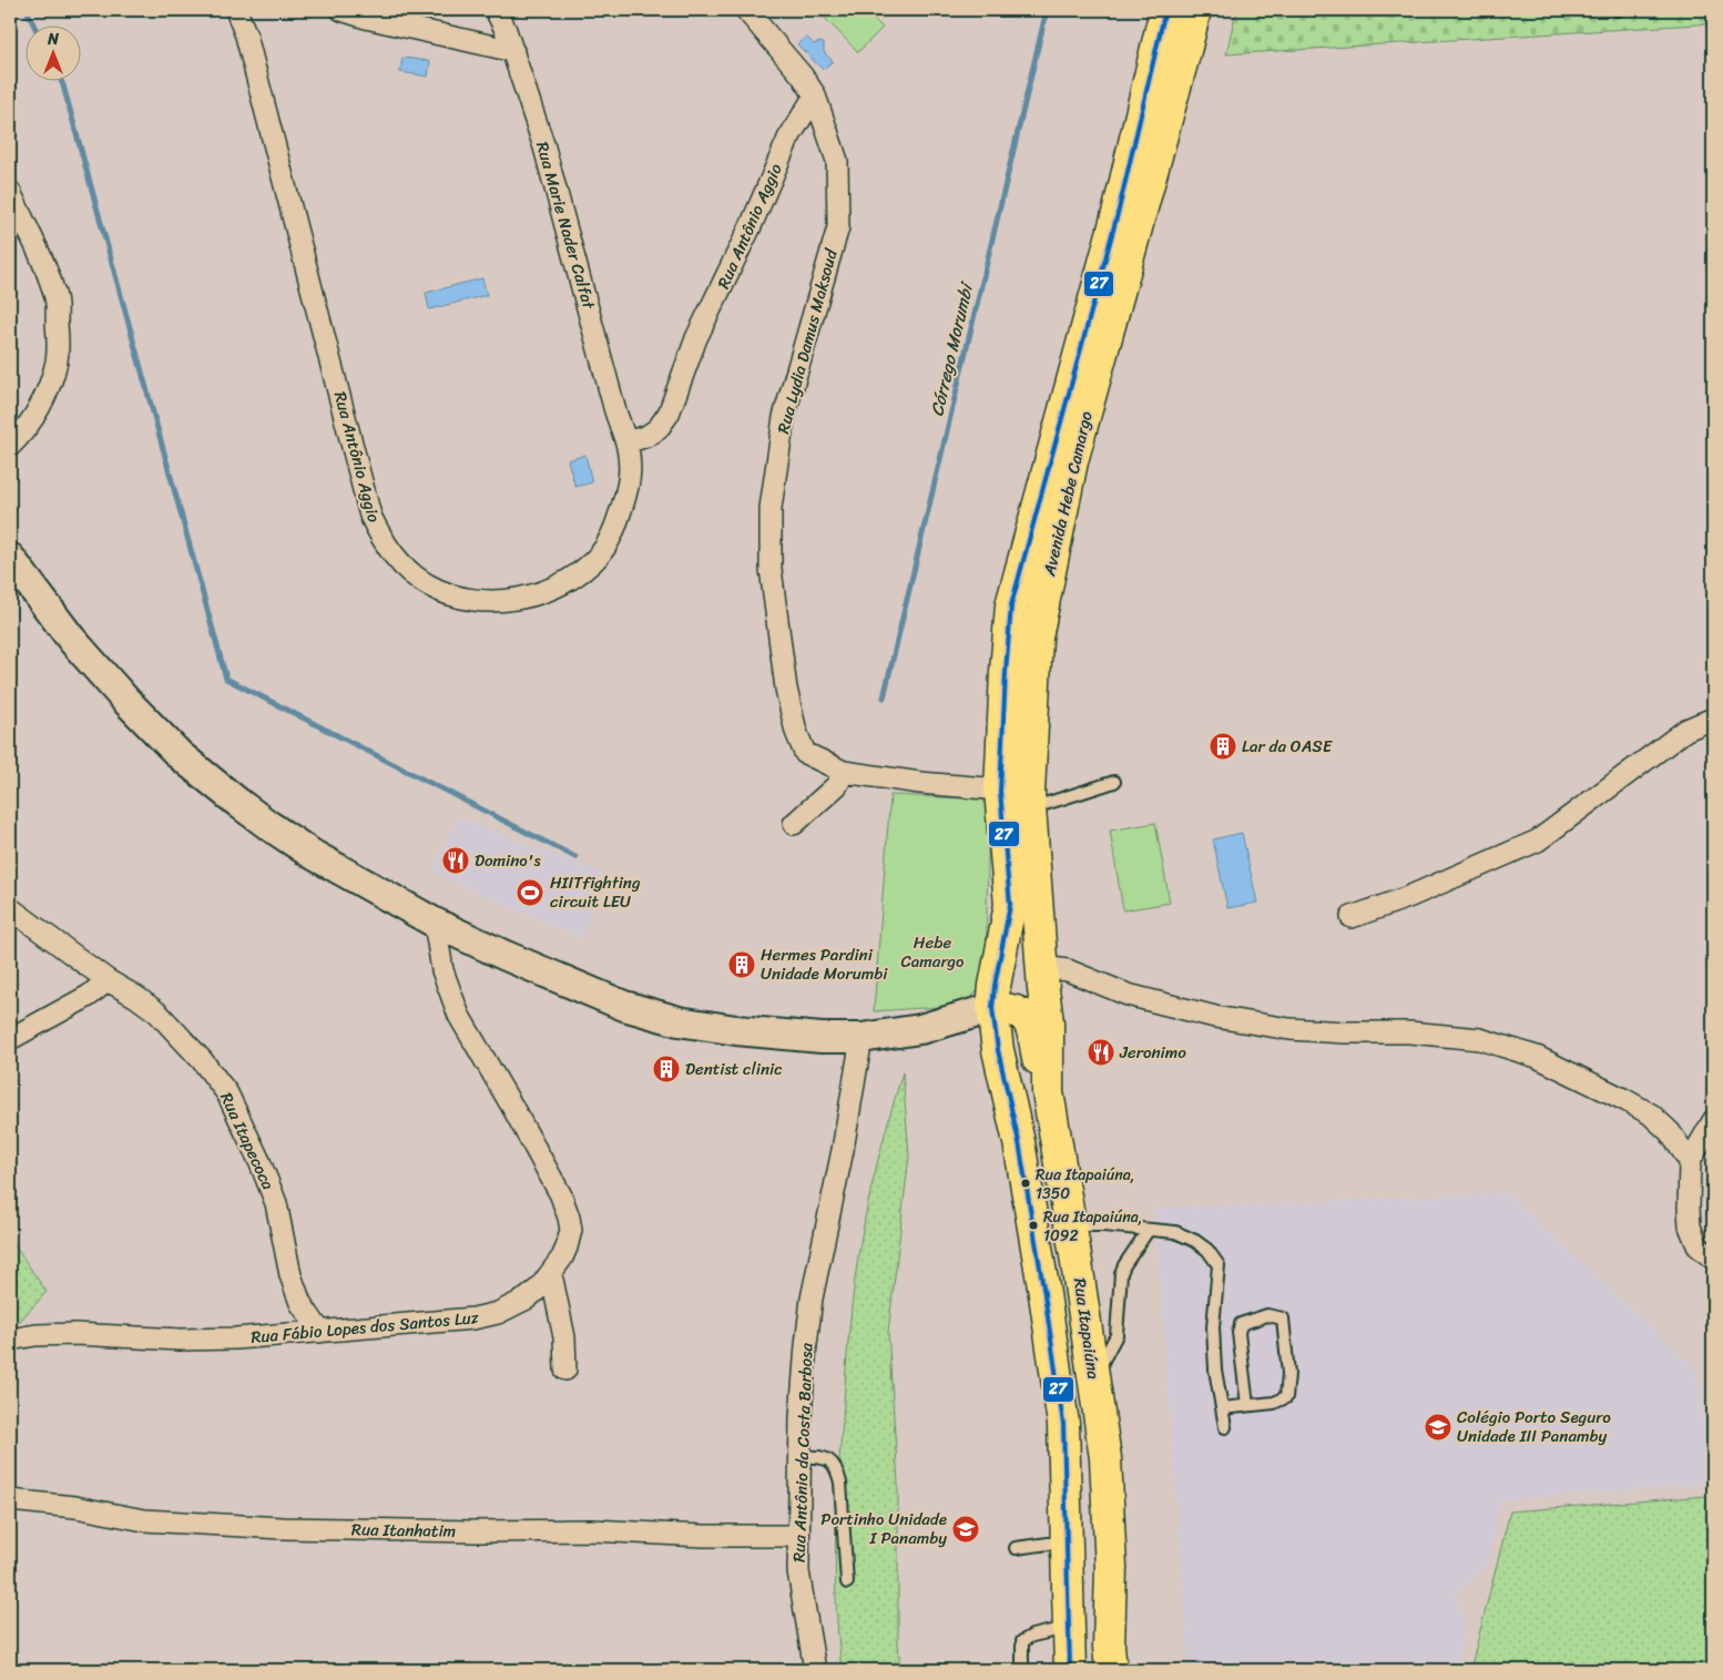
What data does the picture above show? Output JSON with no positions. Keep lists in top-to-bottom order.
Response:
{
  "streets": {
    "main road": ["Avenida Hebe Camargo", "Rua Itapaiúna"],
    "street": [
      "Rua Marie Nader Calfat",
      "Rua Antônio Aggio",
      "Rua Lydia Damus Maksoud",
      "Rua Itapecoca",
      "Rua Fábio Lopes dos Santos Luz",
      "Rua Antônio da Costa Barbosa",
      "Rua Itanhatim"
    ]
  },
  "crossings": [
    ["Rua Marie Nader Calfat", "Rua Antônio Aggio"],
    ["Rua Antônio Aggio", "Rua Lydia Damus Maksoud"],
    ["Rua Lydia Damus Maksoud", "Avenida Hebe Camargo"],
    ["Avenida Hebe Camargo", "Rua Itapaiúna"],
    ["Rua Itapecoca", "Rua Fábio Lopes dos Santos Luz"],
    ["Rua Antônio da Costa Barbosa", "Rua Itanhatim"]
  ],
  "water": ["Córrego Morumbi"],
  "parks": ["Hebe Camargo"],
  "places": {
    "building": ["Lar da OASE", "Hermes Pardini Unidade Morumbi", "Dentist clinic"],
    "restaurant": ["Domino's", "Jeronimo"],
    "sports": ["HIITfighting circuit LEU"],
    "other": ["Rua Itapaiúna, 1350", "Rua Itapaiúna, 1092"],
    "school or university": ["Colégio Porto Seguro Unidade III Panamby", "Portinho Unidade I Panamby"]
  },
  "lines": ["transit line 27"],
  "north": "top"
}
